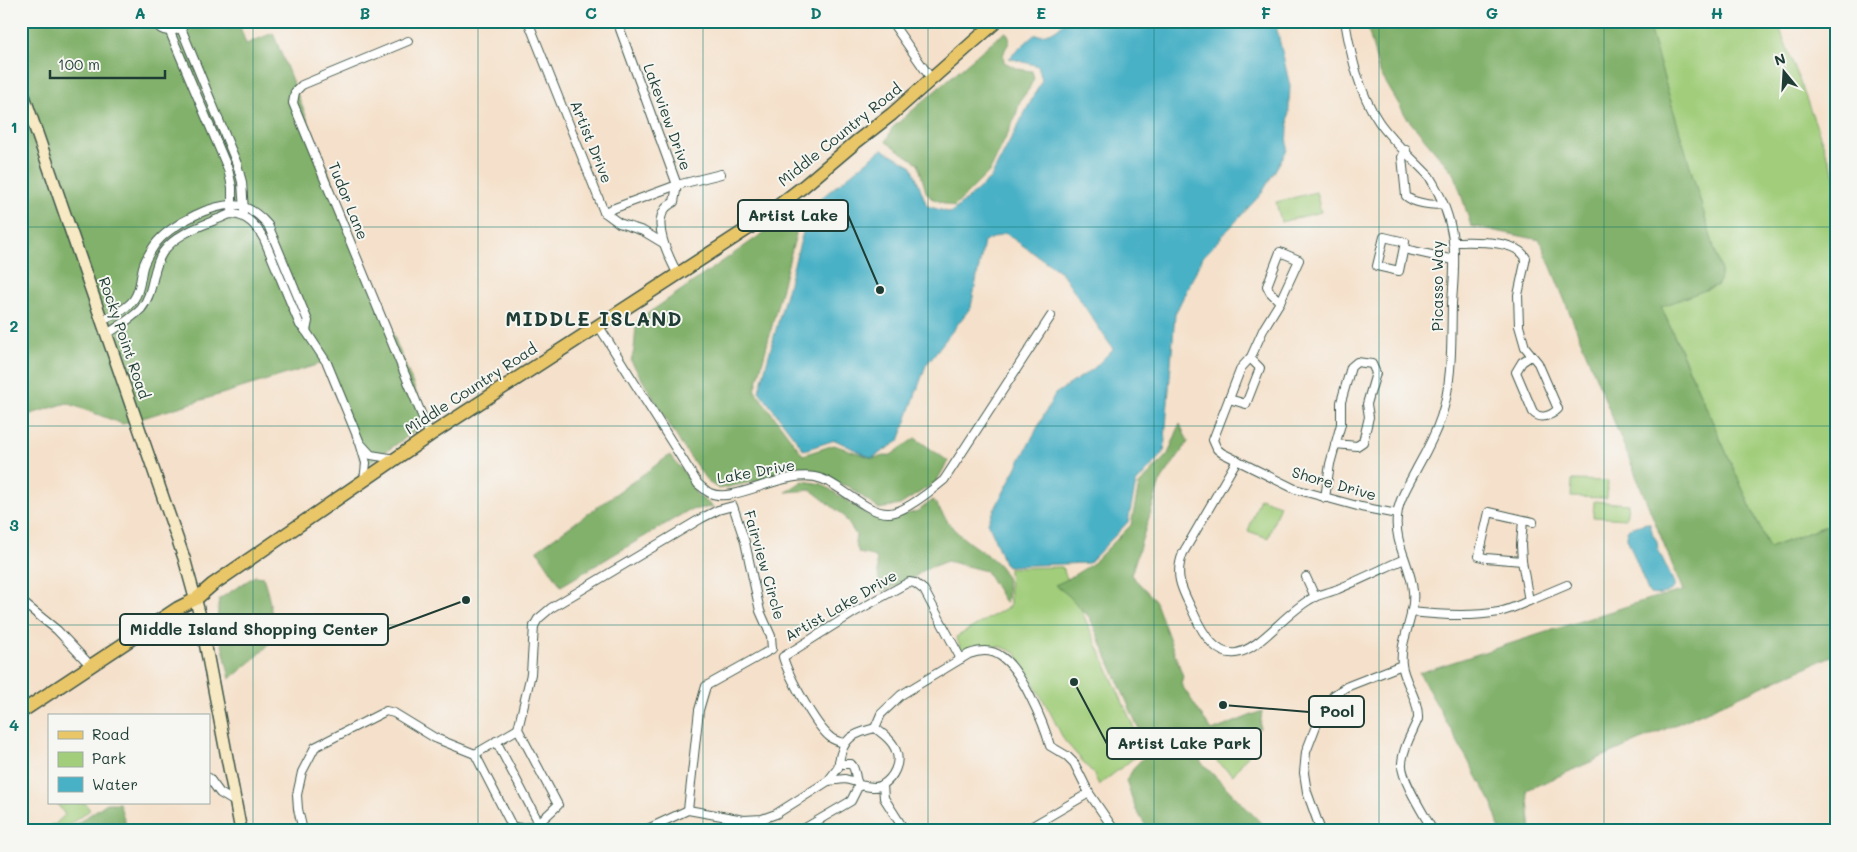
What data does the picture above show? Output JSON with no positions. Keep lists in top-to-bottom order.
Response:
{
  "streets": {
    "main road": ["Middle Country Road", "Rocky Point Road"],
    "street": [
      "Lakeview Drive",
      "Artist Drive",
      "Tudor Lane",
      "Picasso Way",
      "Lake Drive",
      "Shore Drive",
      "Fairview Circle",
      "Artist Lake Drive"
    ]
  },
  "crossings": [
    ["Lakeview Drive", "Middle Country Road"],
    ["Middle Country Road", "Tudor Lane"],
    ["Middle Country Road", "Rocky Point Road"],
    ["Middle Country Road", "Lake Drive"],
    ["Picasso Way", "Shore Drive"]
  ],
  "districts": ["MIDDLE ISLAND"],
  "places": [
    "Artist Lake",
    "Middle Island Shopping Center",
    "Artist Lake Park",
    "Pool"
  ],
  "legend": ["Road", "Park", "Water"],
  "scale_bar": "100 m",
  "north": "top",
  "grid": {
    "columns": [
      "A",
      "B",
      "C",
      "D",
      "E",
      "F",
      "G",
      "H"
    ],
    "rows": [
      "1",
      "2",
      "3",
      "4"
    ]
  }
}
